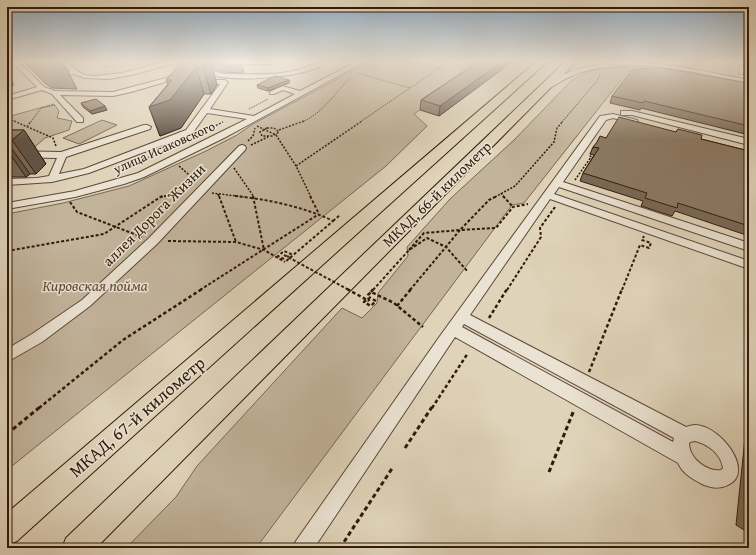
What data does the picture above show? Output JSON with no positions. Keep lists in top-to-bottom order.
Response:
{
  "streets": {
    "highway": ["МКАД, 66-й километр", "МКАД, 67-й километр"],
    "street": ["улица Исаковского", "аллея Дорога Жизни"]
  },
  "crossings": [
    ["МКАД, 66-й километр", "МКАД, 67-й километр"]
  ],
  "parks": ["Кировская пойма"]
}
